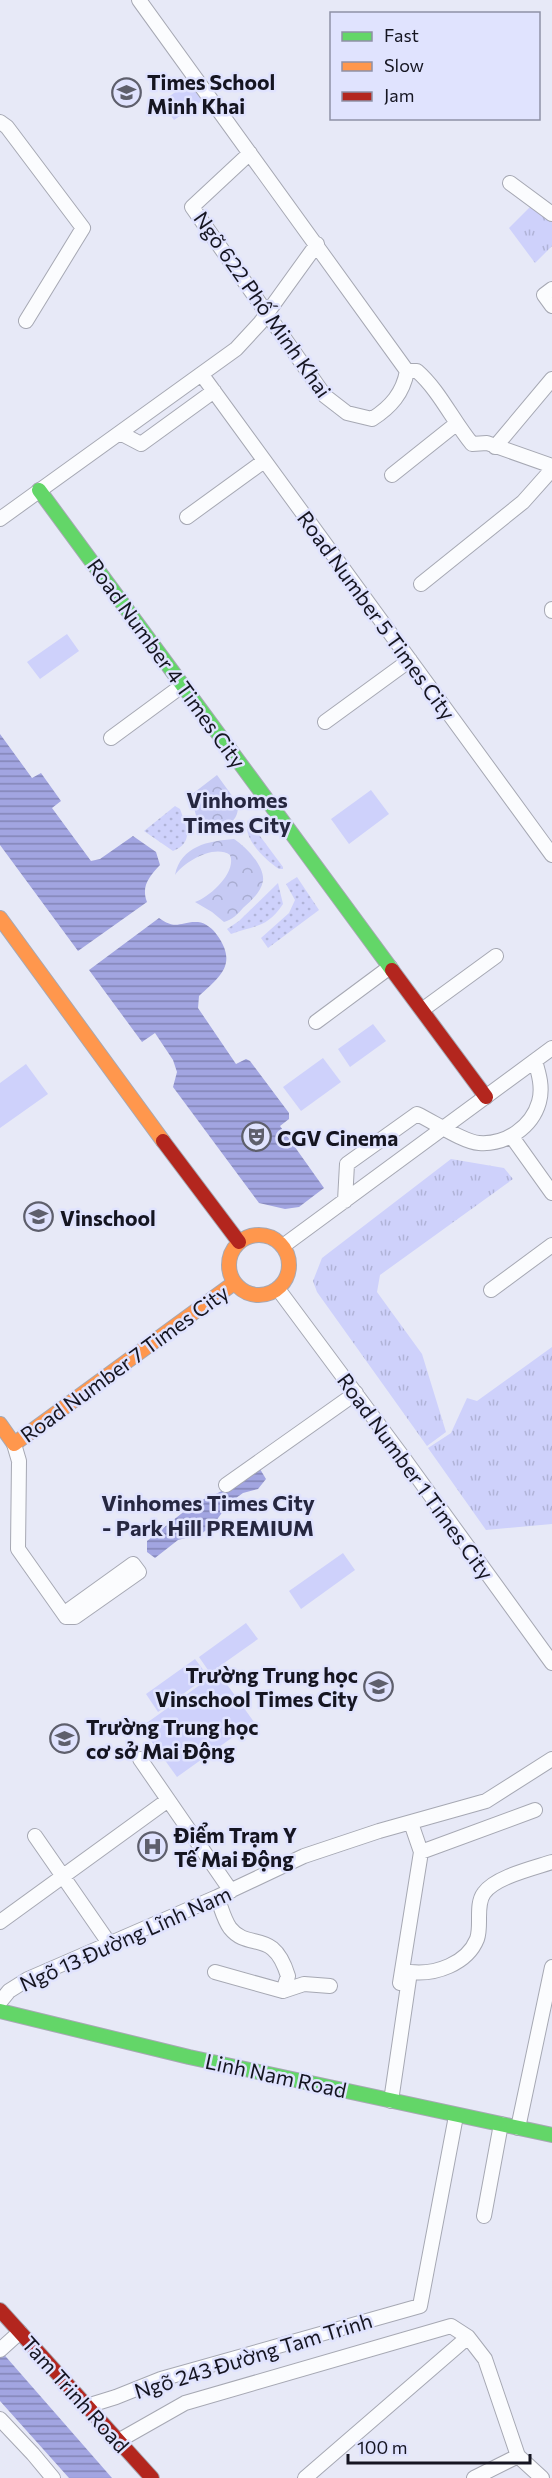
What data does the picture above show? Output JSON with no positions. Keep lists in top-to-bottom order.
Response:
{
  "streets": {
    "street": [
      "Ngõ 622 Phố Minh Khai",
      "Road Number 5 Times City",
      "Road Number 4 Times City",
      "Road Number 7 Times City",
      "Road Number 1 Times City",
      "Ngõ 13 Đường Lĩnh Nam",
      "Linh Nam Road",
      "Ngõ 243 Đường Tam Trinh",
      "Tam Trinh Road"
    ]
  },
  "crossings": [
    ["Road Number 7 Times City", "Road Number 1 Times City"],
    ["Linh Nam Road", "Ngõ 243 Đường Tam Trinh"],
    ["Ngõ 243 Đường Tam Trinh", "Tam Trinh Road"]
  ],
  "districts": ["Vinhomes Times City", "Vinhomes Times City - Park Hill PREMIUM"],
  "places": {
    "school or university": [
      "Times School Minh Khai",
      "Vinschool",
      "Trường Trung học Vinschool Times City",
      "Trường Trung học cơ sở Mai Động"
    ],
    "theatre": ["CGV Cinema"],
    "hospital": ["Điểm Trạm Y Tế Mai Động"]
  },
  "legend": ["Fast", "Slow", "Jam"],
  "scale_bar": "100 m"
}
